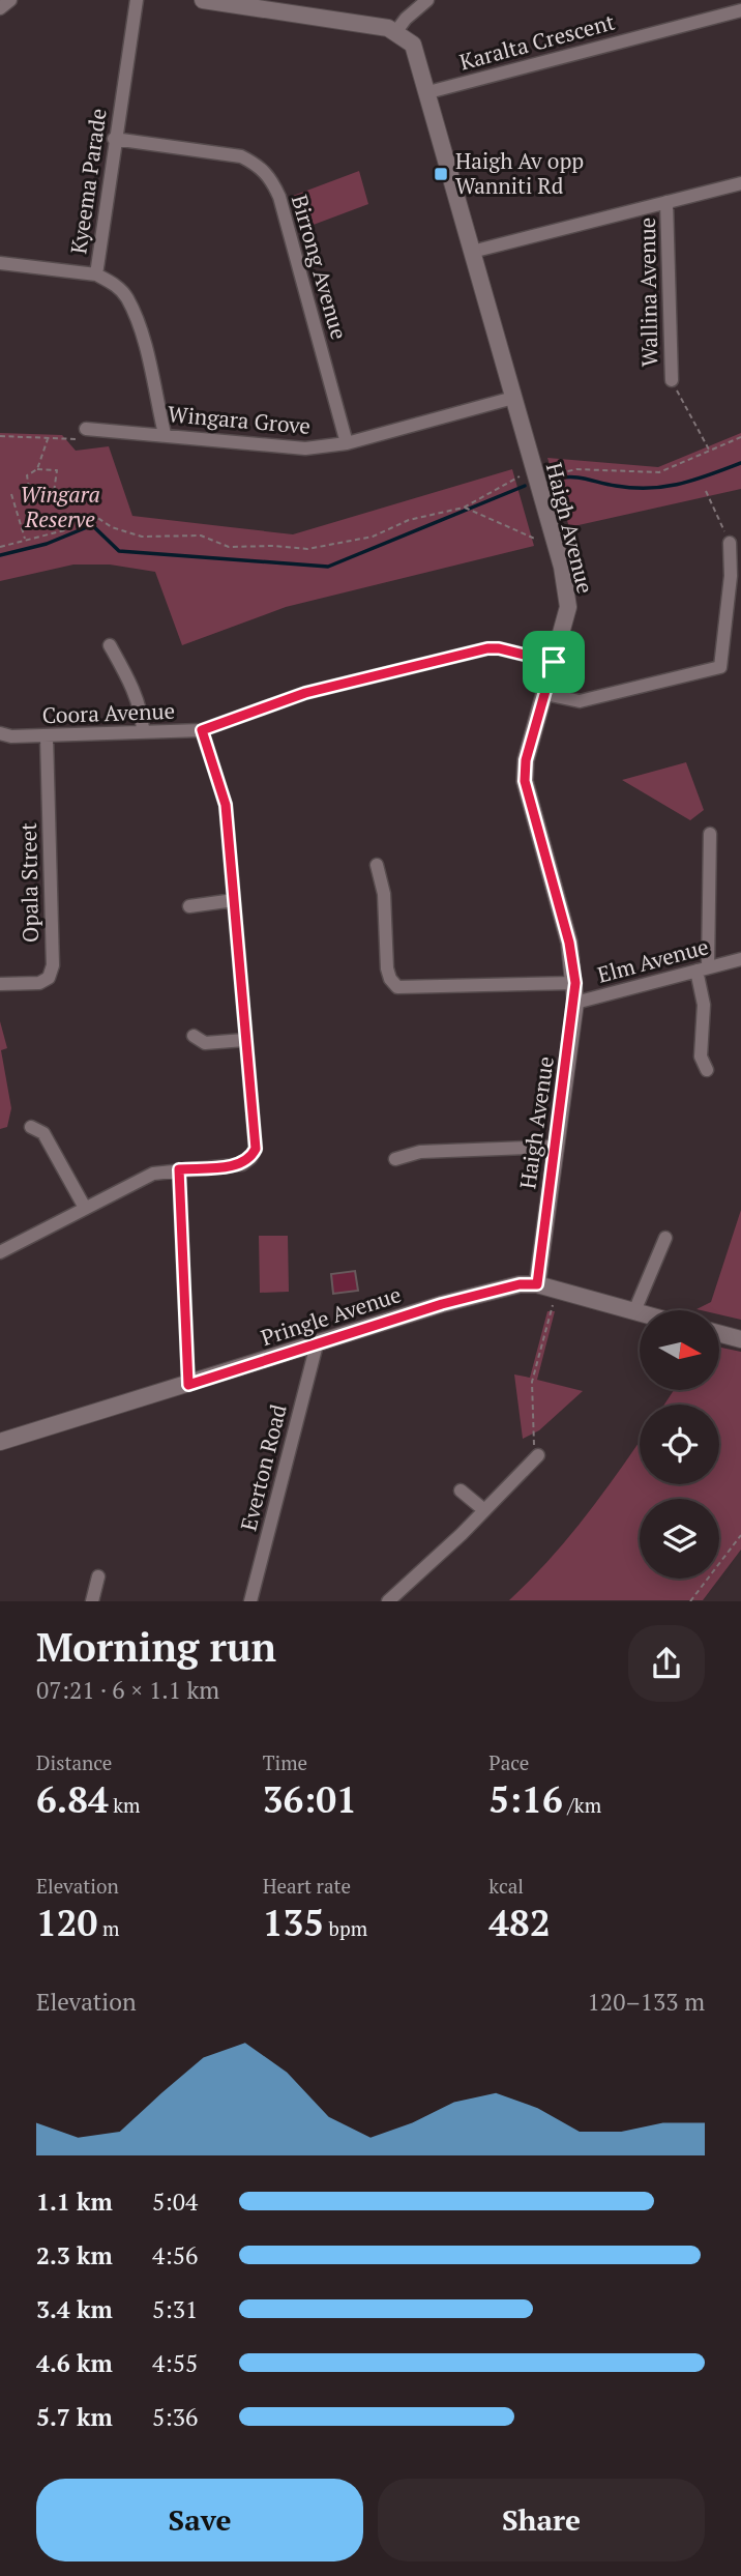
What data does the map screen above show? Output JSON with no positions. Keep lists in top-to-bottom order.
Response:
{
  "streets": {
    "street": [
      "Karalta Crescent",
      "Kyeema Parade",
      "Birrong Avenue",
      "Wallina Avenue",
      "Wingara Grove",
      "Haigh Avenue",
      "Coora Avenue",
      "Opala Street",
      "Elm Avenue",
      "Pringle Avenue",
      "Everton Road"
    ]
  },
  "crossings": [
    ["Karalta Crescent", "Haigh Avenue"],
    ["Kyeema Parade", "Birrong Avenue"],
    ["Kyeema Parade", "Wingara Grove"],
    ["Birrong Avenue", "Wingara Grove"],
    ["Wingara Grove", "Haigh Avenue"],
    ["Haigh Avenue", "Coora Avenue"],
    ["Haigh Avenue", "Elm Avenue"],
    ["Haigh Avenue", "Pringle Avenue"],
    ["Coora Avenue", "Opala Street"],
    ["Pringle Avenue", "Everton Road"]
  ],
  "parks": ["Wingara Reserve"],
  "places": {
    "transit": ["Haigh Av opp Wanniti Rd"]
  },
  "north": "right",
  "page": {
    "heading": ["Morning run", "07:21 · 6 × 1.1 km"],
    "stats": [
      ["Distance", "6.84 km"],
      ["Time", "36:01"],
      ["Pace", "5:16 /km"],
      ["Elevation", "120 m"],
      ["Heart rate", "135 bpm"],
      ["kcal", "482"]
    ],
    "chart": ["Elevation", "120–133 m"],
    "list": [
      {
        "name": "1.1 km",
        "note": "5:04"
      },
      {
        "name": "2.3 km",
        "note": "4:56"
      },
      {
        "name": "3.4 km",
        "note": "5:31"
      },
      {
        "name": "4.6 km",
        "note": "4:55"
      },
      {
        "name": "5.7 km",
        "note": "5:36"
      }
    ],
    "buttons": ["Save", "Share"]
  }
}
